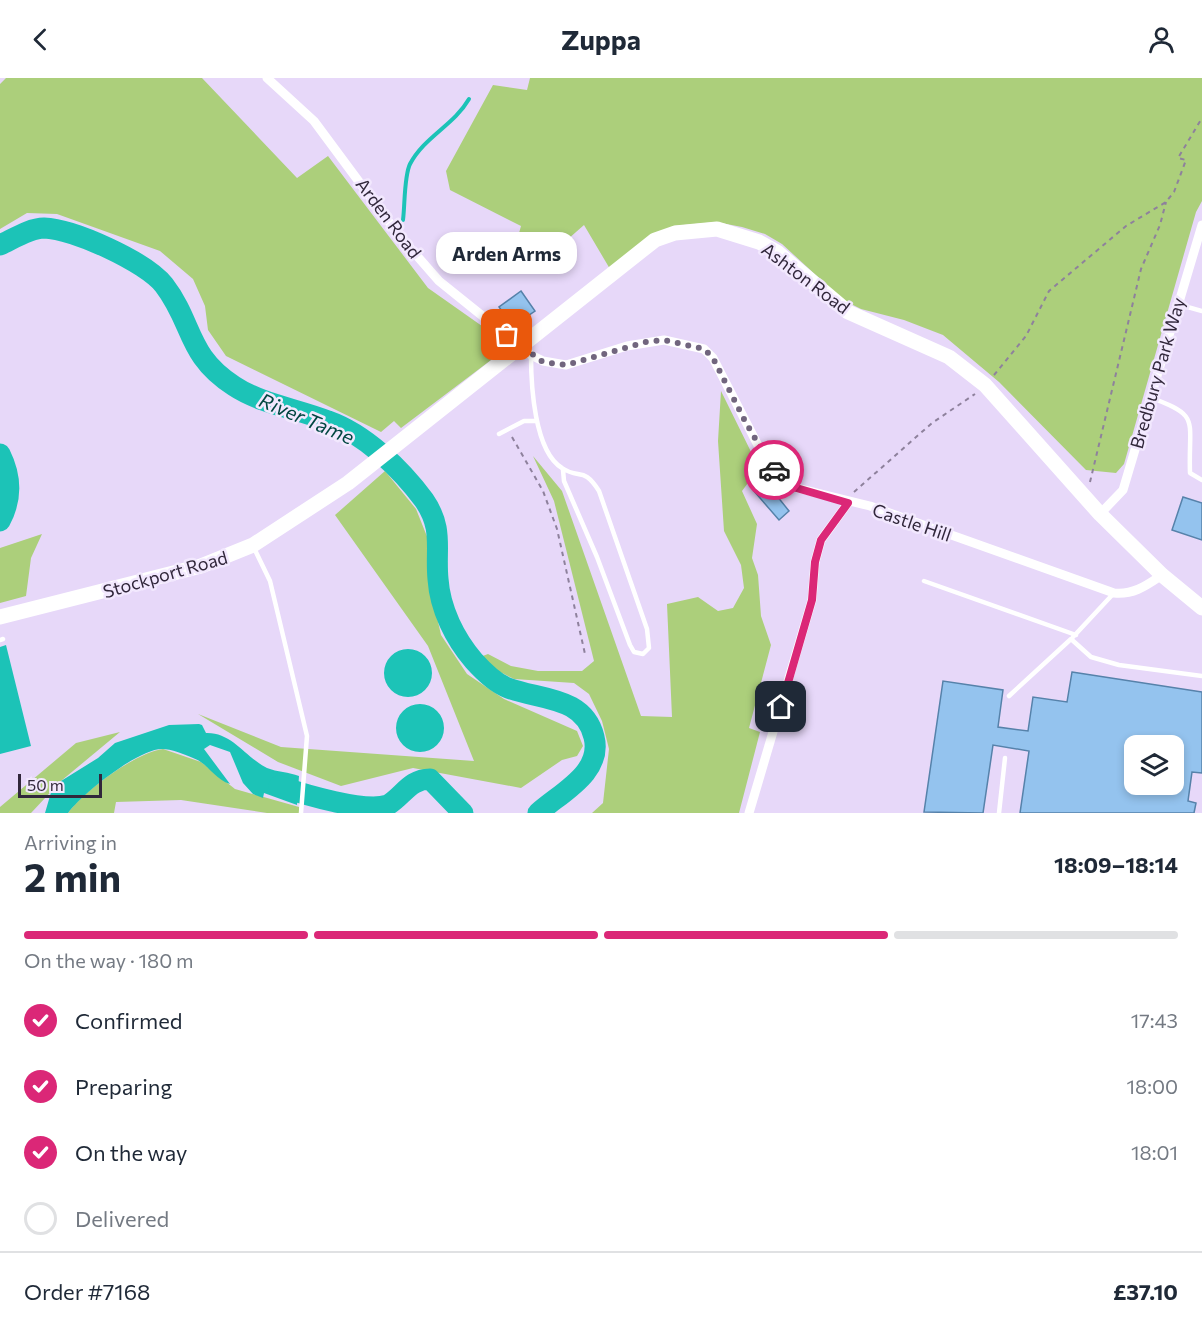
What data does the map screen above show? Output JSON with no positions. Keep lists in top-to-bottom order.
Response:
{
  "streets": {
    "highway": ["Ashton Road", "Stockport Road"],
    "street": ["Arden Road", "Bredbury Park Way", "Castle Hill"]
  },
  "crossings": [
    ["Arden Road", "Ashton Road"],
    ["Arden Road", "Castle Hill"],
    ["Ashton Road", "Bredbury Park Way"],
    ["Ashton Road", "Castle Hill"],
    ["Ashton Road", "Stockport Road"]
  ],
  "water": ["River Tame"],
  "places": ["Arden Arms"],
  "scale_bar": "50 m",
  "page": {
    "header": "Zuppa",
    "bubble": "Arden Arms",
    "scale": "50 m",
    "heading": ["2 min", "Arriving in", "18:09–18:14"],
    "panel": ["Order #7168", "£37.10"],
    "bar": "On the way · 180 m",
    "list": [
      ["Confirmed", "17:43"],
      ["Preparing", "18:00"],
      ["On the way", "18:01"],
      "Delivered"
    ]
  }
}
